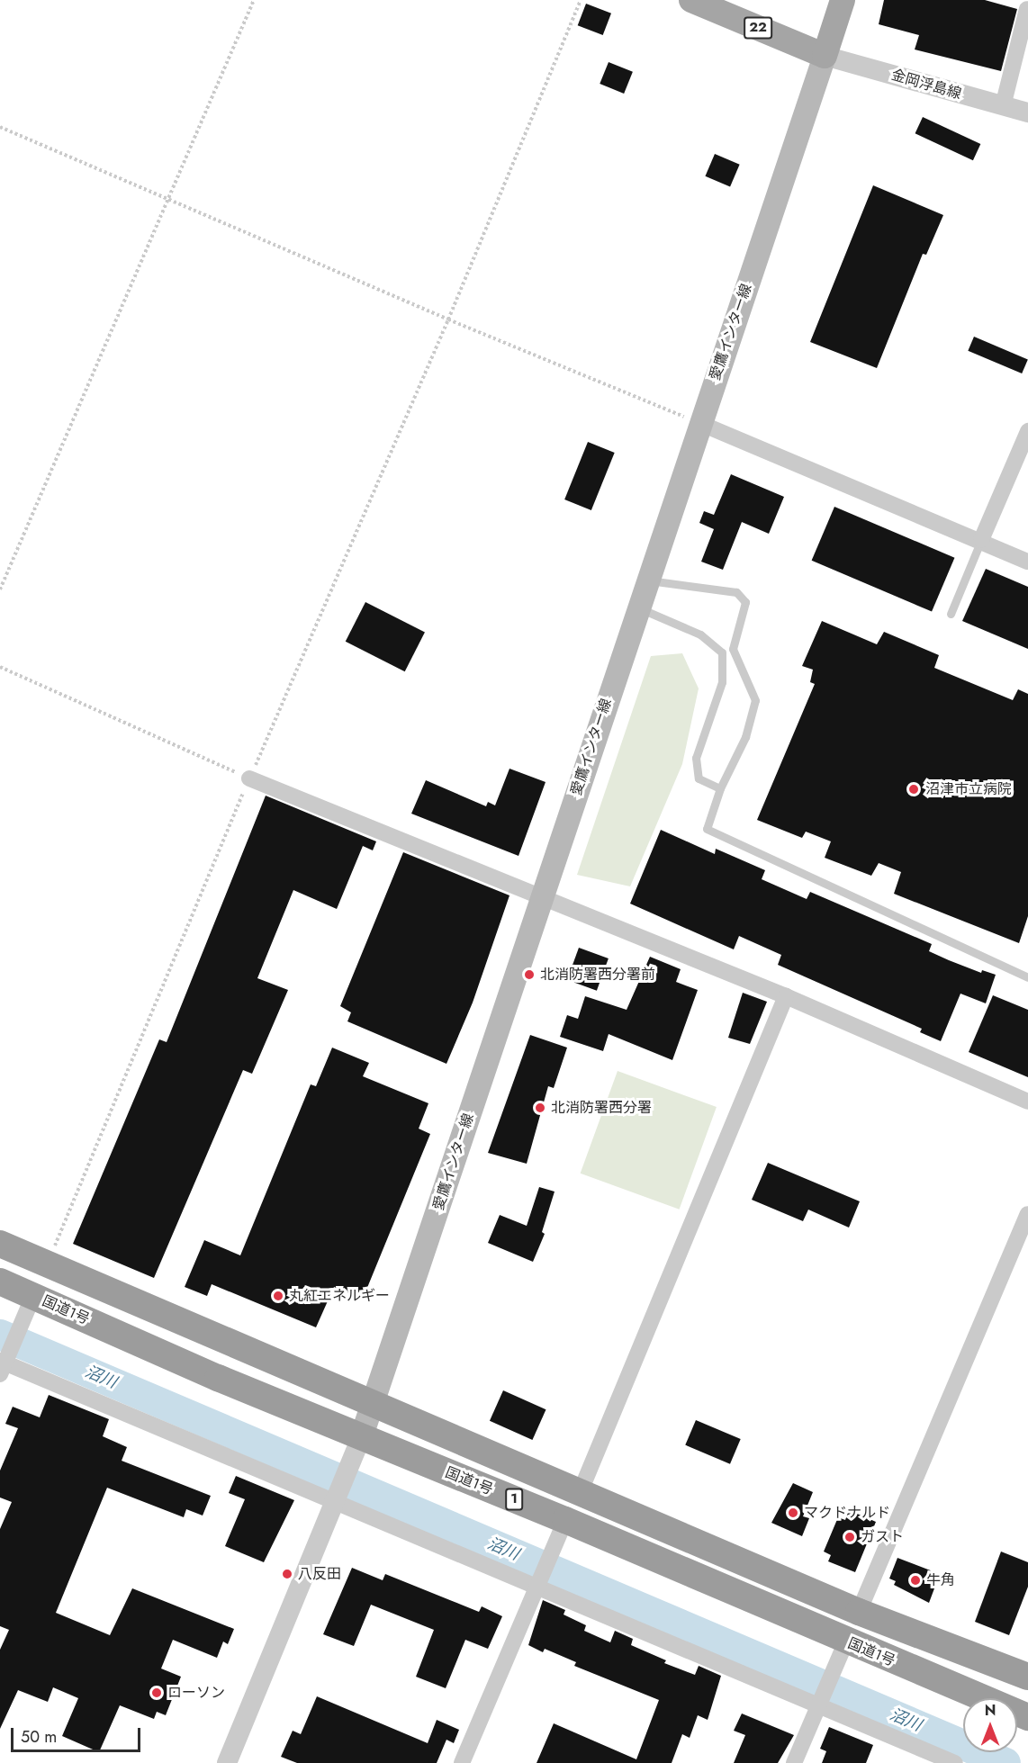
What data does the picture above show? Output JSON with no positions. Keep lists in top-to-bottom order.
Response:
{
  "streets": {
    "highway": ["国道1号", "1"],
    "main road": ["22", "愛鷹インター線"],
    "street": ["金岡浮島線"]
  },
  "crossings": [
    ["22", "金岡浮島線"],
    ["22", "愛鷹インター線"],
    ["金岡浮島線", "愛鷹インター線"],
    ["愛鷹インター線", "国道1号"],
    ["愛鷹インター線", "1"]
  ],
  "water": ["沼川"],
  "places": [
    "沼津市立病院",
    "北消防署西分署前",
    "北消防署西分署",
    "丸紅エネルギー",
    "マクドナルド",
    "ガスト",
    "八反田",
    "牛角",
    "ローソン"
  ],
  "scale_bar": "50 m",
  "north": "top"
}
